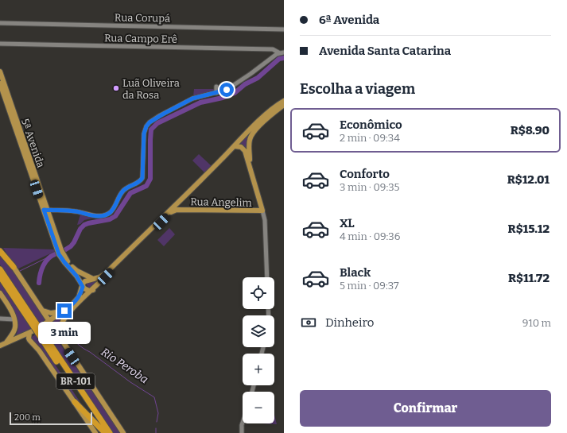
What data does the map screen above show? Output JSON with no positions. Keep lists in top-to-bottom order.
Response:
{
  "streets": {
    "highway": ["BR-101"],
    "main road": ["5ª Avenida", "Rua Angelim"],
    "street": ["Rua Corupá", "Rua Campo Erê"]
  },
  "water": ["Rio Peroba"],
  "places": ["Luã Oliveira da Rosa"],
  "scale_bar": "200 m",
  "page": {
    "banner": ["6ª Avenida", "Avenida Santa Catarina"],
    "heading": "Escolha a viagem",
    "list": [
      {
        "name": "Econômico",
        "note": "2 min · 09:34",
        "value": "R$8.90"
      },
      {
        "name": "Conforto",
        "note": "3 min · 09:35",
        "value": "R$12.01"
      },
      {
        "name": "XL",
        "note": "4 min · 09:36",
        "value": "R$15.12"
      },
      {
        "name": "Black",
        "note": "5 min · 09:37",
        "value": "R$11.72"
      }
    ],
    "map_buttons": ["+", "−"],
    "pay": ["Dinheiro", "910 m"],
    "bubble": "3 min",
    "buttons": "Confirmar",
    "scale": "200 m"
  }
}
